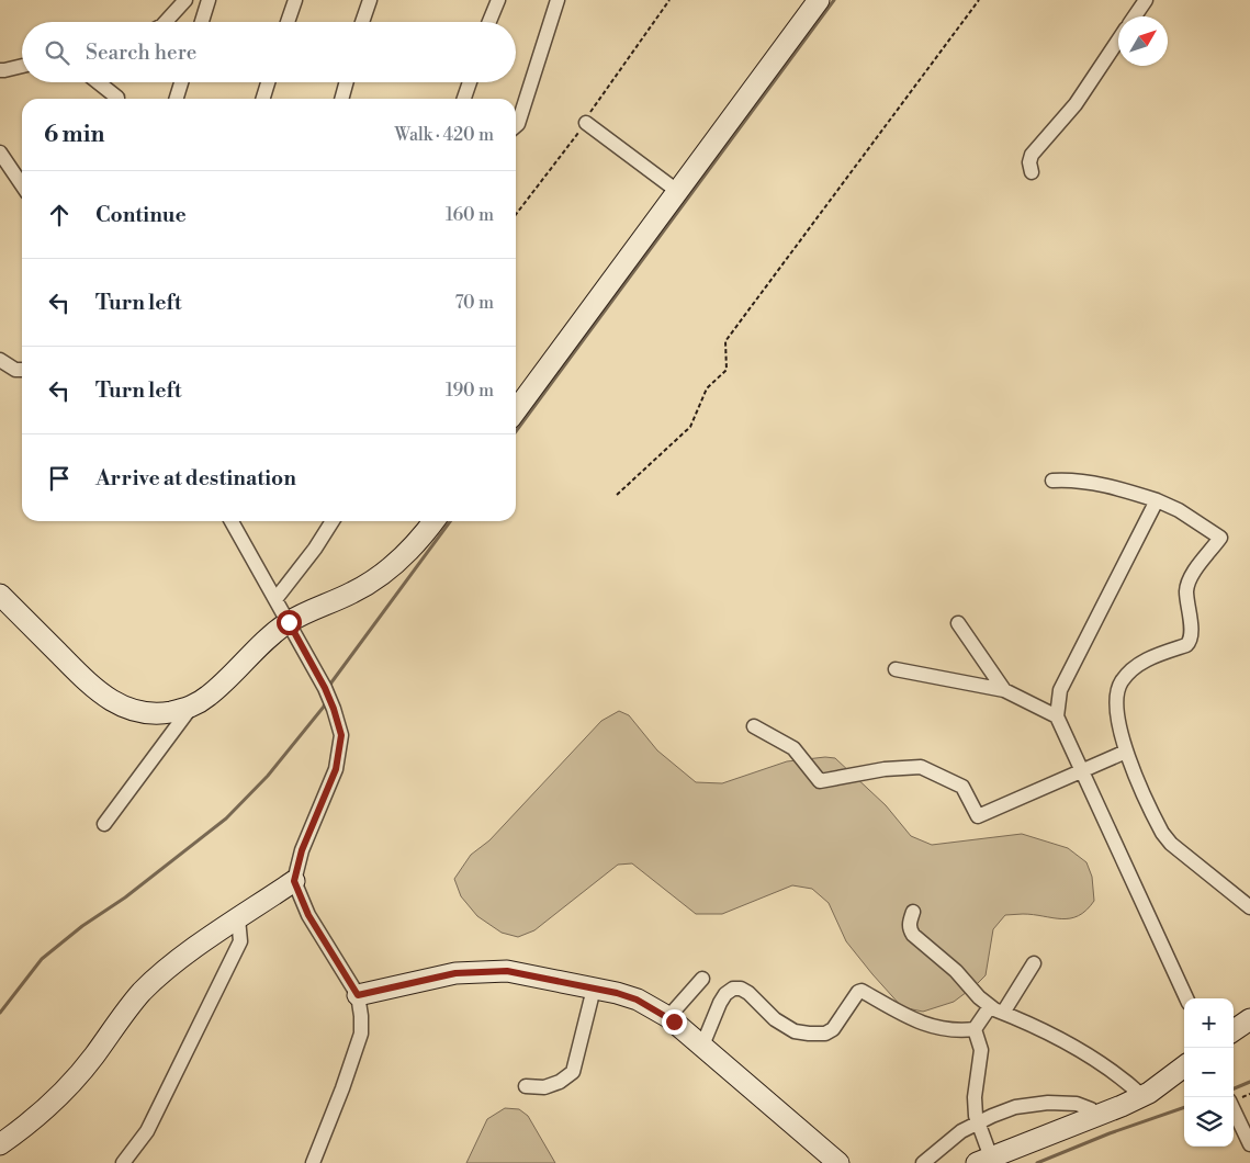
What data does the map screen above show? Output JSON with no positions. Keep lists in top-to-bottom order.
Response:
{
  "north": "top right",
  "page": {
    "search": "Search here",
    "heading": ["6 min", "Walk · 420 m"],
    "list": [
      ["Continue", "160 m"],
      ["Turn left", "70 m"],
      ["Turn left", "190 m"],
      "Arrive at destination"
    ],
    "map_buttons": ["+", "−"]
  }
}
